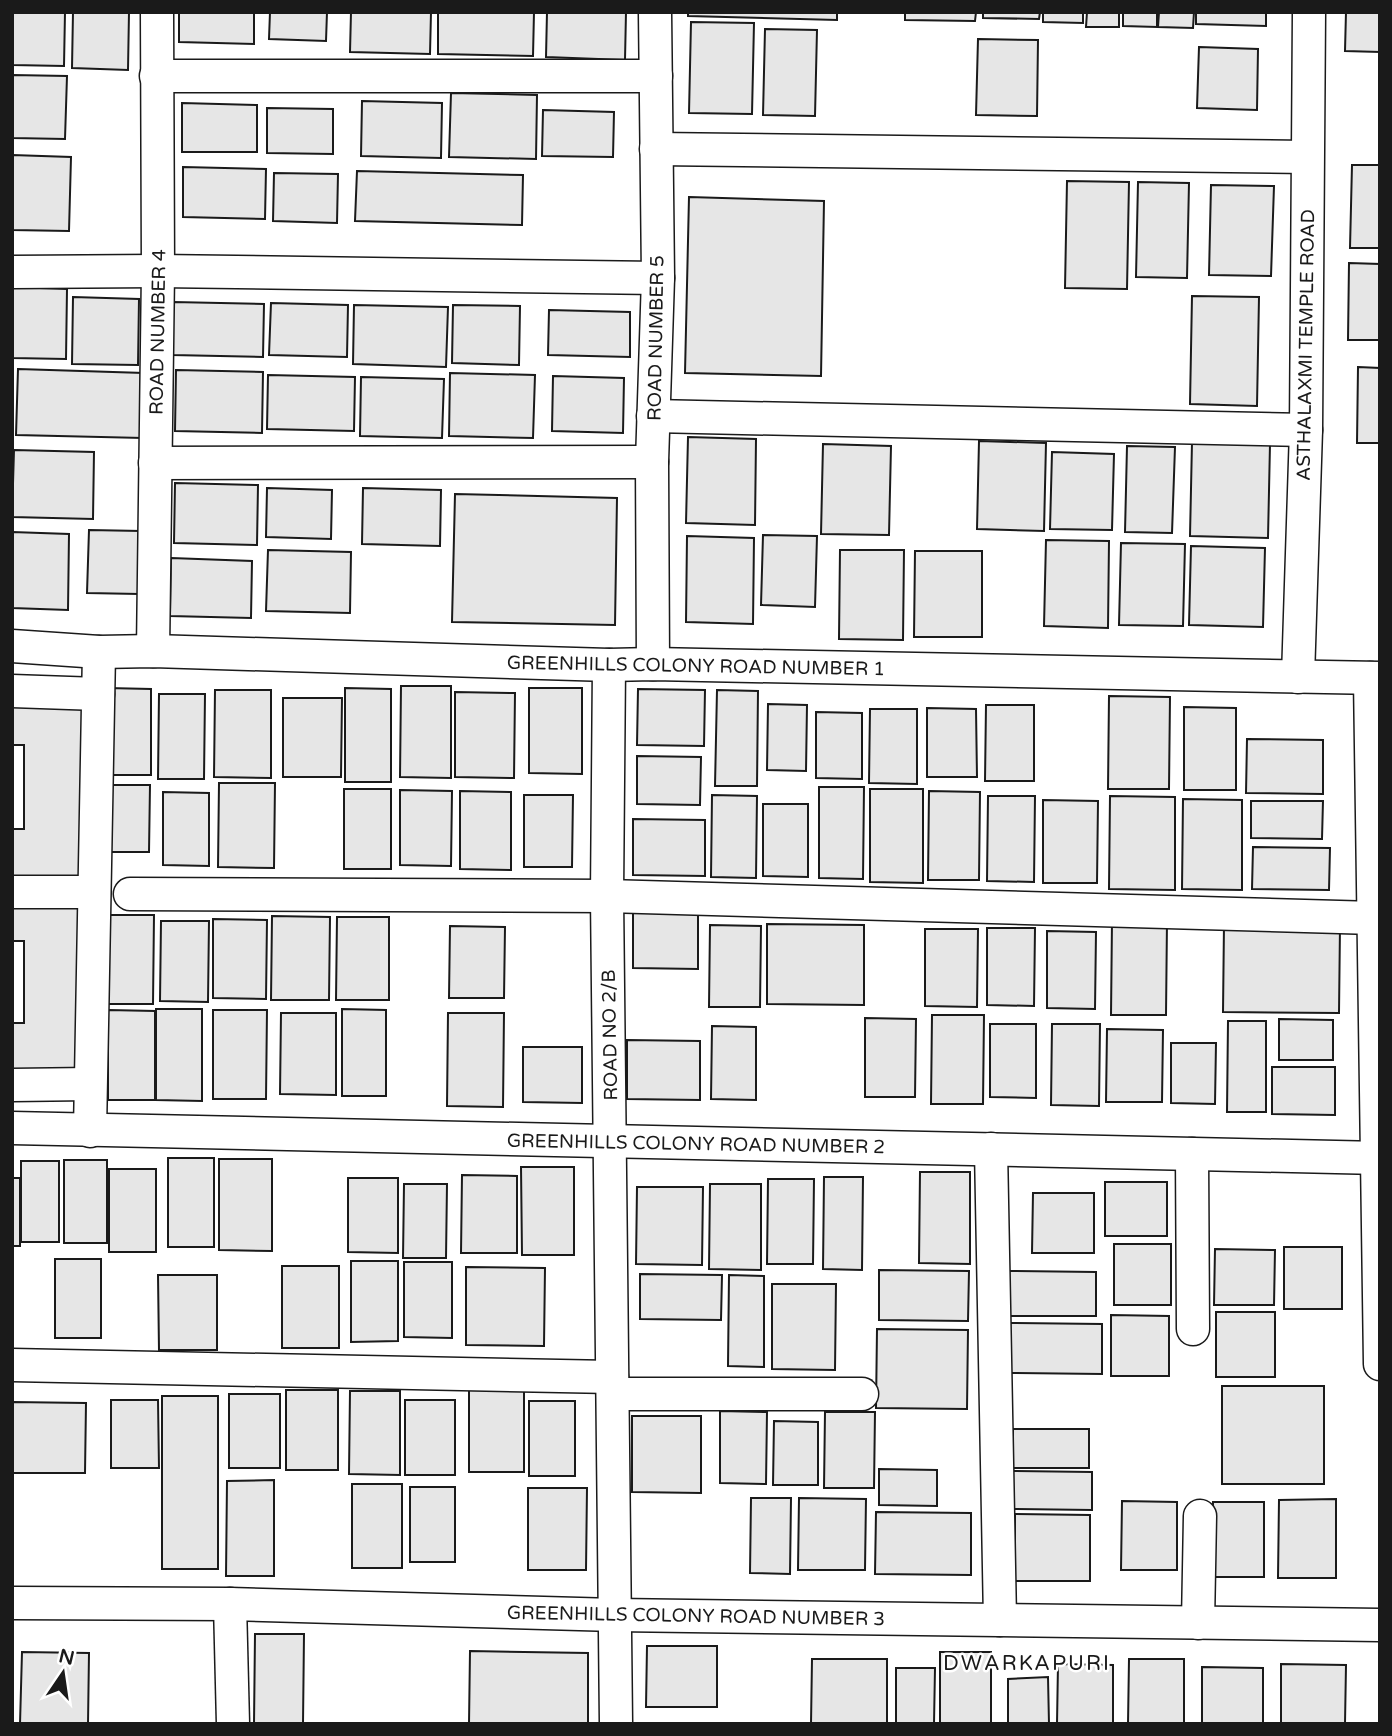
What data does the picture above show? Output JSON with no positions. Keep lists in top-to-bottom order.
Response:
{
  "streets": {
    "street": [
      "ROAD NUMBER 4",
      "ROAD NUMBER 5",
      "ASTHALAXMI TEMPLE ROAD",
      "GREENHILLS COLONY ROAD NUMBER 1",
      "ROAD NO 2/B",
      "GREENHILLS COLONY ROAD NUMBER 2",
      "GREENHILLS COLONY ROAD NUMBER 3"
    ]
  },
  "crossings": [
    ["ROAD NUMBER 4", "GREENHILLS COLONY ROAD NUMBER 1"],
    ["ROAD NUMBER 5", "GREENHILLS COLONY ROAD NUMBER 1"],
    ["ASTHALAXMI TEMPLE ROAD", "GREENHILLS COLONY ROAD NUMBER 1"],
    ["GREENHILLS COLONY ROAD NUMBER 1", "ROAD NO 2/B"],
    ["ROAD NO 2/B", "GREENHILLS COLONY ROAD NUMBER 2"],
    ["ROAD NO 2/B", "GREENHILLS COLONY ROAD NUMBER 3"]
  ],
  "districts": ["DWARKAPURI"],
  "north": "top"
}
